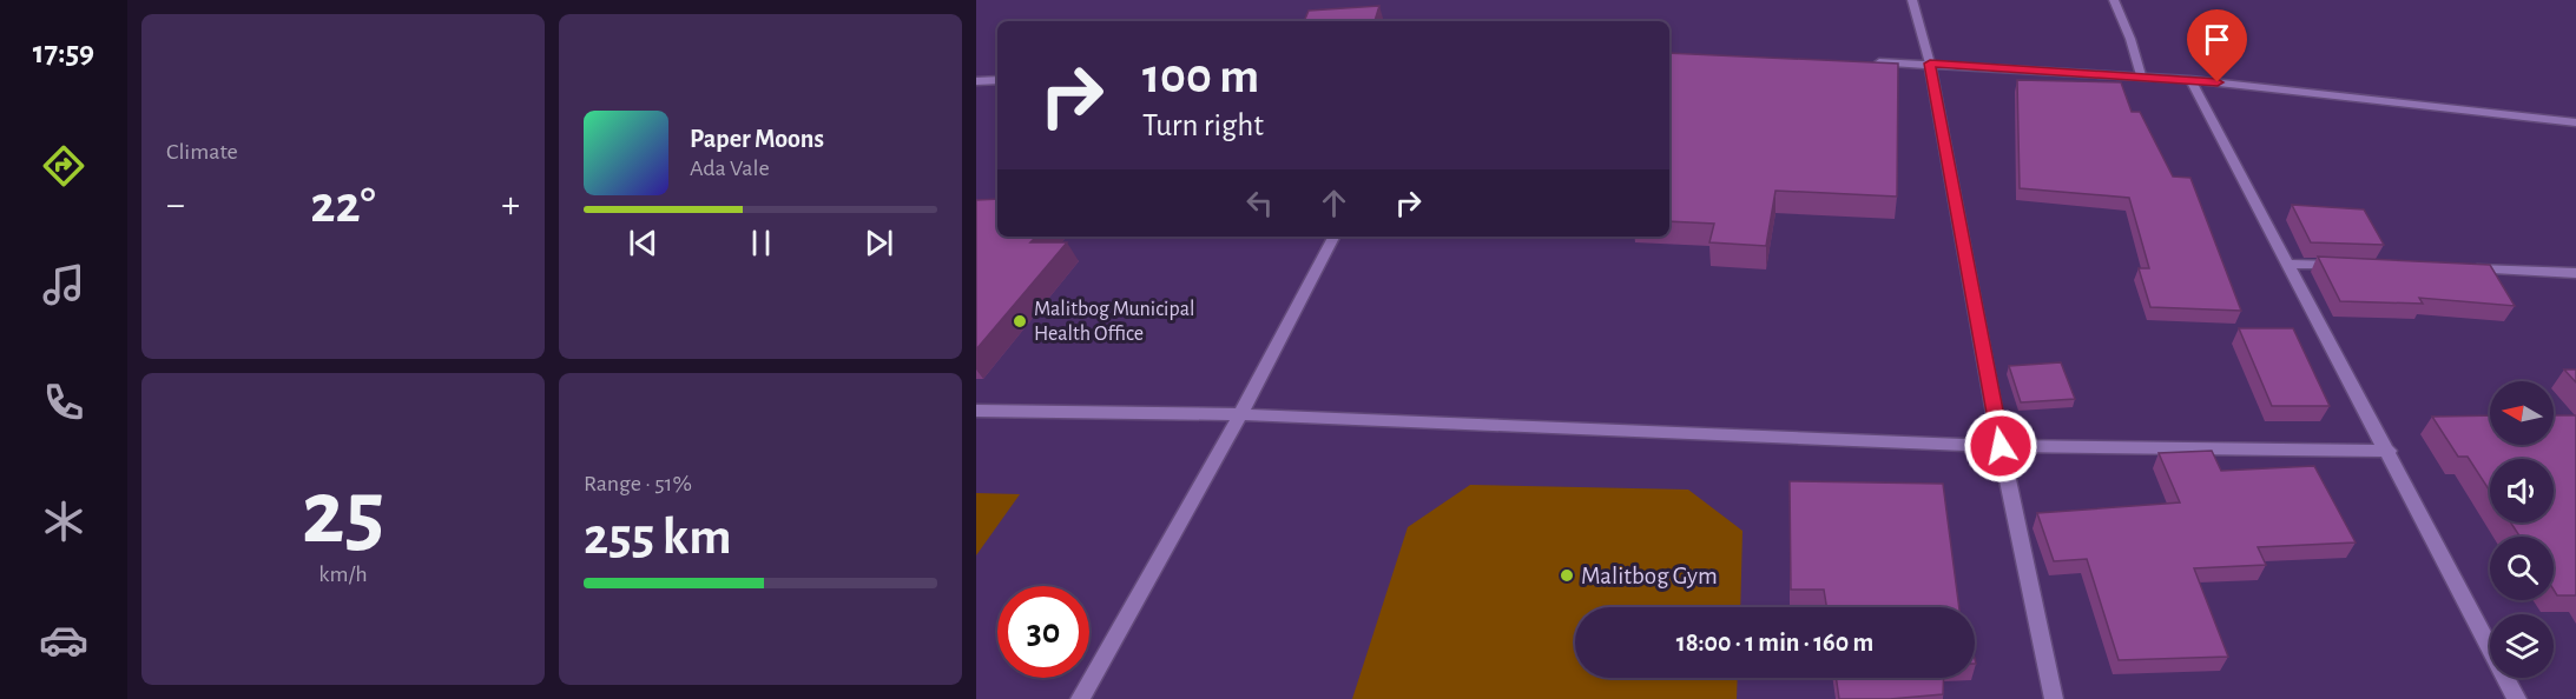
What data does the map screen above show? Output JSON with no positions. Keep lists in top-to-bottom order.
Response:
{
  "places": ["Malitbog Municipal Health Office", "Malitbog Gym"],
  "north": "left",
  "page": {
    "tabs": "17:59",
    "tile": [
      "Climate",
      ["25", "km/h"],
      ["Range · 51%", "255 km"]
    ],
    "turn": ["100 m", "Turn right"],
    "song": ["Paper Moons", "Ada Vale"],
    "heat": ["−", "22°", "+"],
    "limit": "30",
    "trip": "18:00 · 1 min · 160 m"
  }
}
